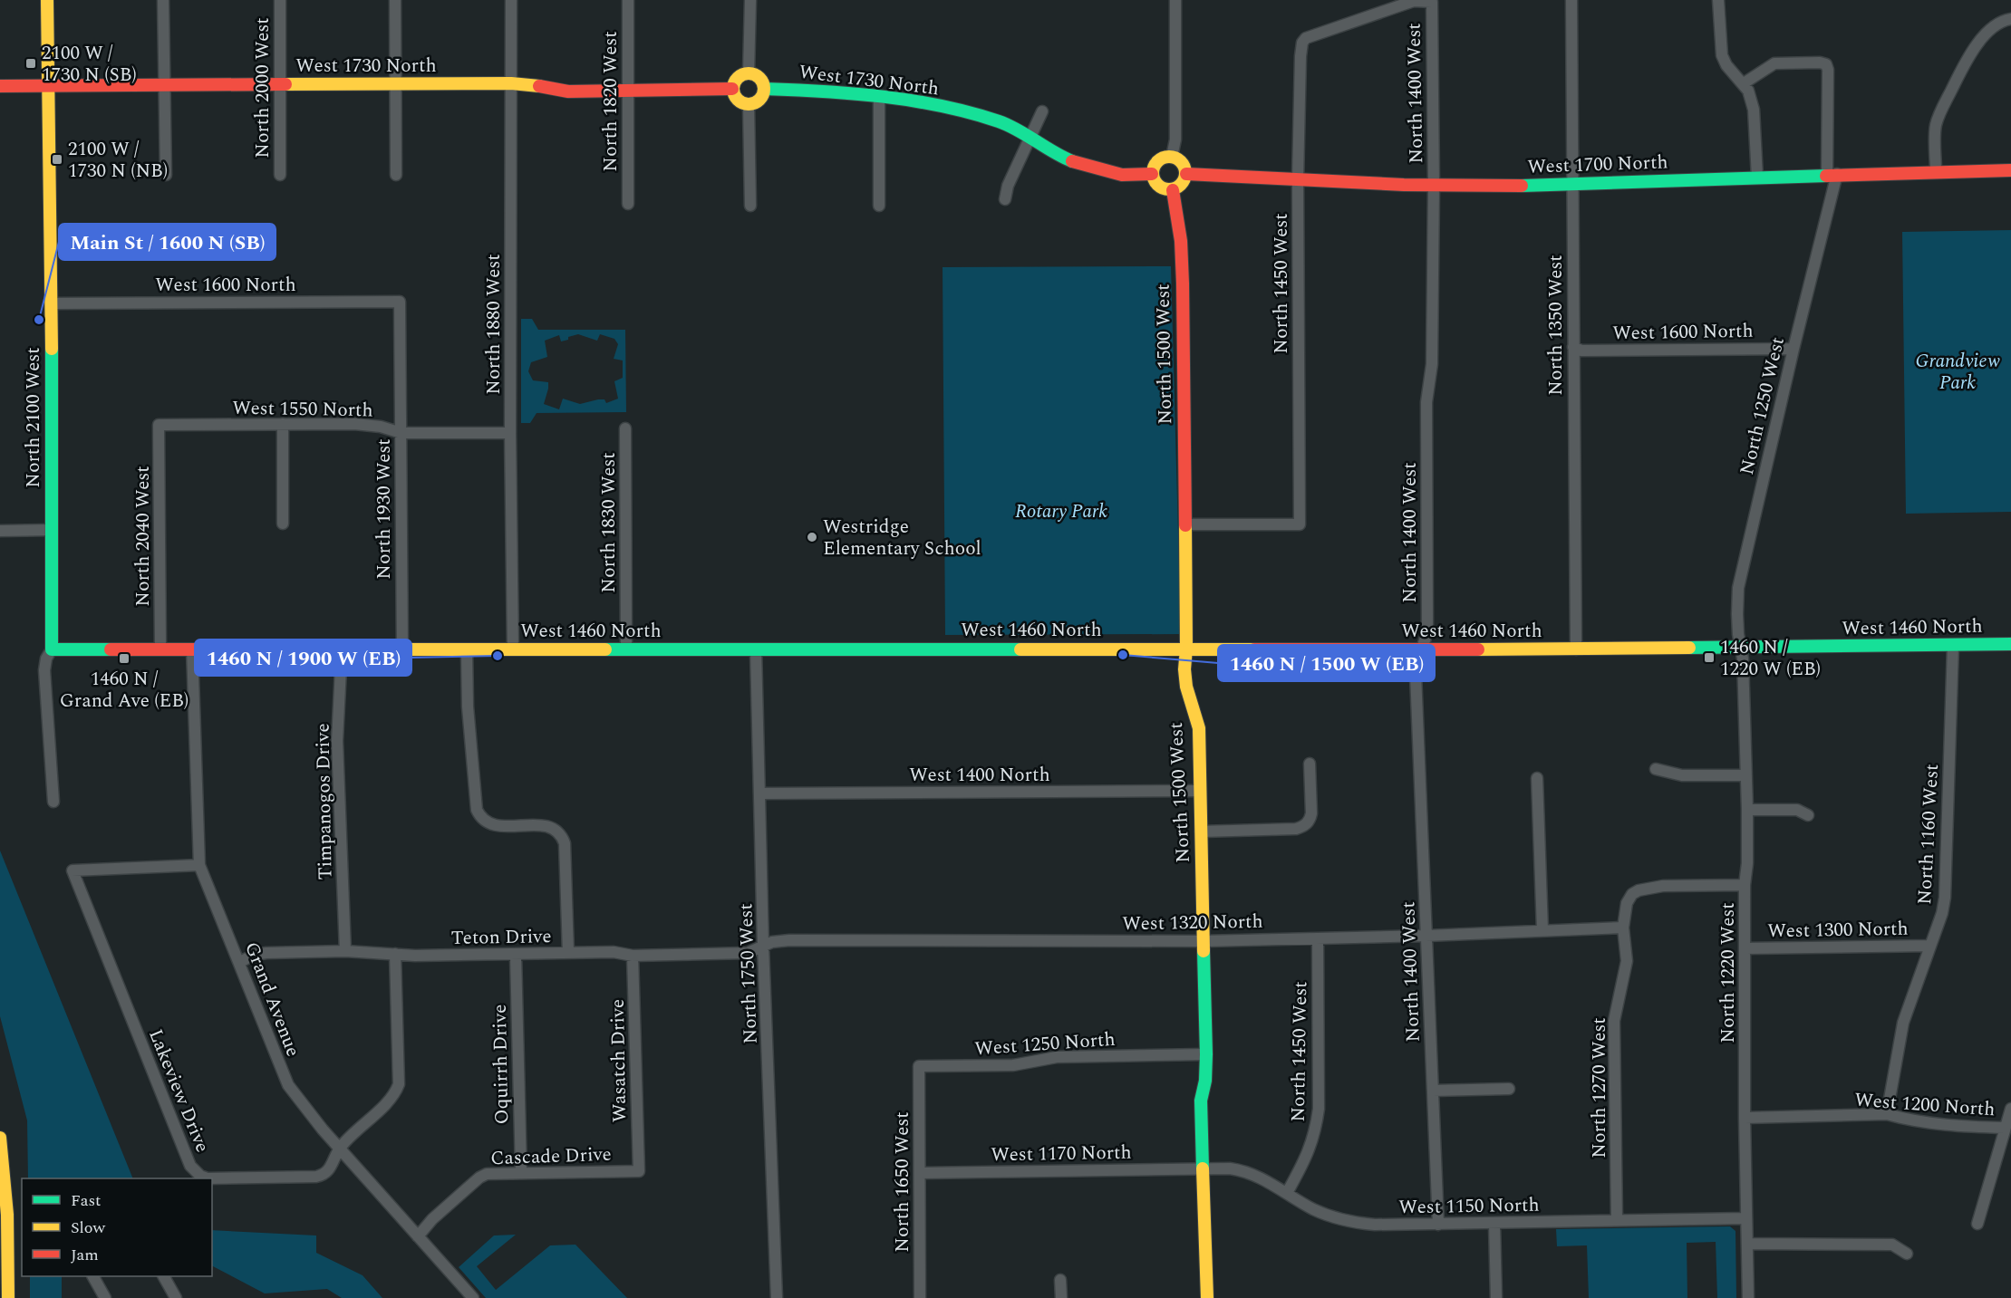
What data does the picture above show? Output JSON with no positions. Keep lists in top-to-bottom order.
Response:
{
  "streets": {
    "main road": [
      "West 1730 North",
      "West 1700 North",
      "North 1500 West",
      "North 2100 West",
      "West 1460 North"
    ],
    "street": [
      "North 2000 West",
      "North 1400 West",
      "North 1820 West",
      "North 1450 West",
      "West 1600 North",
      "North 1880 West",
      "North 1350 West",
      "North 1250 West",
      "West 1550 North",
      "North 1930 West",
      "North 1830 West",
      "North 2040 West",
      "West 1400 North",
      "Timpanogos Drive",
      "North 1160 West",
      "West 1320 North",
      "West 1300 North",
      "Teton Drive",
      "North 1220 West",
      "North 1750 West",
      "Grand Avenue",
      "West 1250 North",
      "Wasatch Drive",
      "Oquirrh Drive",
      "North 1270 West",
      "Lakeview Drive",
      "West 1200 North",
      "West 1170 North",
      "Cascade Drive",
      "North 1650 West",
      "West 1150 North"
    ]
  },
  "crossings": [
    ["West 1730 North", "North 2000 West"],
    ["West 1730 North", "North 1820 West"],
    ["West 1730 North", "West 1700 North"],
    ["West 1730 North", "North 1880 West"],
    ["West 1730 North", "North 1500 West"],
    ["West 1730 North", "North 2100 West"],
    ["North 1400 West", "West 1700 North"],
    ["North 1400 West", "North 1450 West"],
    ["North 1400 West", "West 1460 North"],
    ["North 1400 West", "West 1320 North"],
    ["North 1400 West", "West 1150 North"],
    ["West 1700 North", "North 1450 West"],
    ["West 1700 North", "North 1350 West"],
    ["West 1700 North", "North 1500 West"],
    ["West 1700 North", "North 1250 West"],
    ["North 1450 West", "North 1500 West"],
    ["North 1450 West", "West 1320 North"],
    ["North 1450 West", "West 1150 North"],
    ["West 1600 North", "North 1350 West"],
    ["West 1600 North", "North 1250 West"],
    ["West 1600 North", "North 2100 West"],
    ["West 1600 North", "North 1930 West"],
    ["North 1880 West", "West 1550 North"],
    ["North 1880 West", "West 1460 North"],
    ["North 1350 West", "West 1460 North"],
    ["North 1500 West", "West 1460 North"],
    ["North 1500 West", "West 1400 North"],
    ["North 1500 West", "West 1320 North"],
    ["North 1500 West", "West 1250 North"],
    ["North 1500 West", "West 1170 North"],
    ["North 1500 West", "West 1150 North"],
    ["North 1250 West", "West 1460 North"],
    ["North 1250 West", "North 1220 West"],
    ["West 1550 North", "North 1930 West"],
    ["West 1550 North", "North 2040 West"],
    ["North 2100 West", "West 1460 North"],
    ["North 1930 West", "West 1460 North"],
    ["North 1830 West", "West 1460 North"],
    ["North 2040 West", "West 1460 North"],
    ["West 1460 North", "Timpanogos Drive"],
    ["West 1460 North", "North 1160 West"],
    ["West 1460 North", "North 1220 West"],
    ["West 1460 North", "North 1750 West"],
    ["West 1460 North", "Grand Avenue"],
    ["West 1400 North", "North 1750 West"],
    ["Timpanogos Drive", "Teton Drive"],
    ["North 1160 West", "West 1300 North"],
    ["North 1160 West", "West 1200 North"],
    ["West 1320 North", "Teton Drive"],
    ["West 1320 North", "North 1750 West"],
    ["West 1320 North", "North 1270 West"],
    ["West 1300 North", "North 1220 West"],
    ["Teton Drive", "North 1750 West"],
    ["Teton Drive", "Grand Avenue"],
    ["Teton Drive", "Wasatch Drive"],
    ["Teton Drive", "Oquirrh Drive"],
    ["Teton Drive", "Lakeview Drive"],
    ["North 1220 West", "North 1270 West"],
    ["North 1220 West", "West 1200 North"],
    ["North 1220 West", "West 1150 North"],
    ["Grand Avenue", "Lakeview Drive"],
    ["Grand Avenue", "Cascade Drive"],
    ["West 1250 North", "North 1650 West"],
    ["Wasatch Drive", "Cascade Drive"],
    ["Oquirrh Drive", "Cascade Drive"],
    ["North 1270 West", "West 1150 North"],
    ["West 1170 North", "North 1650 West"],
    ["West 1170 North", "West 1150 North"]
  ],
  "parks": ["Grandview Park", "Rotary Park"],
  "places": {
    "transit": [
      "2100 W / 1730 N (SB)",
      "2100 W / 1730 N (NB)",
      "1460 N / 1220 W (EB)",
      "1460 N / Grand Ave (EB)"
    ],
    "other": [
      "Main St / 1600 N (SB)",
      "Westridge Elementary School",
      "1460 N / 1500 W (EB)",
      "1460 N / 1900 W (EB)"
    ]
  },
  "legend": ["Fast", "Slow", "Jam"]
}
